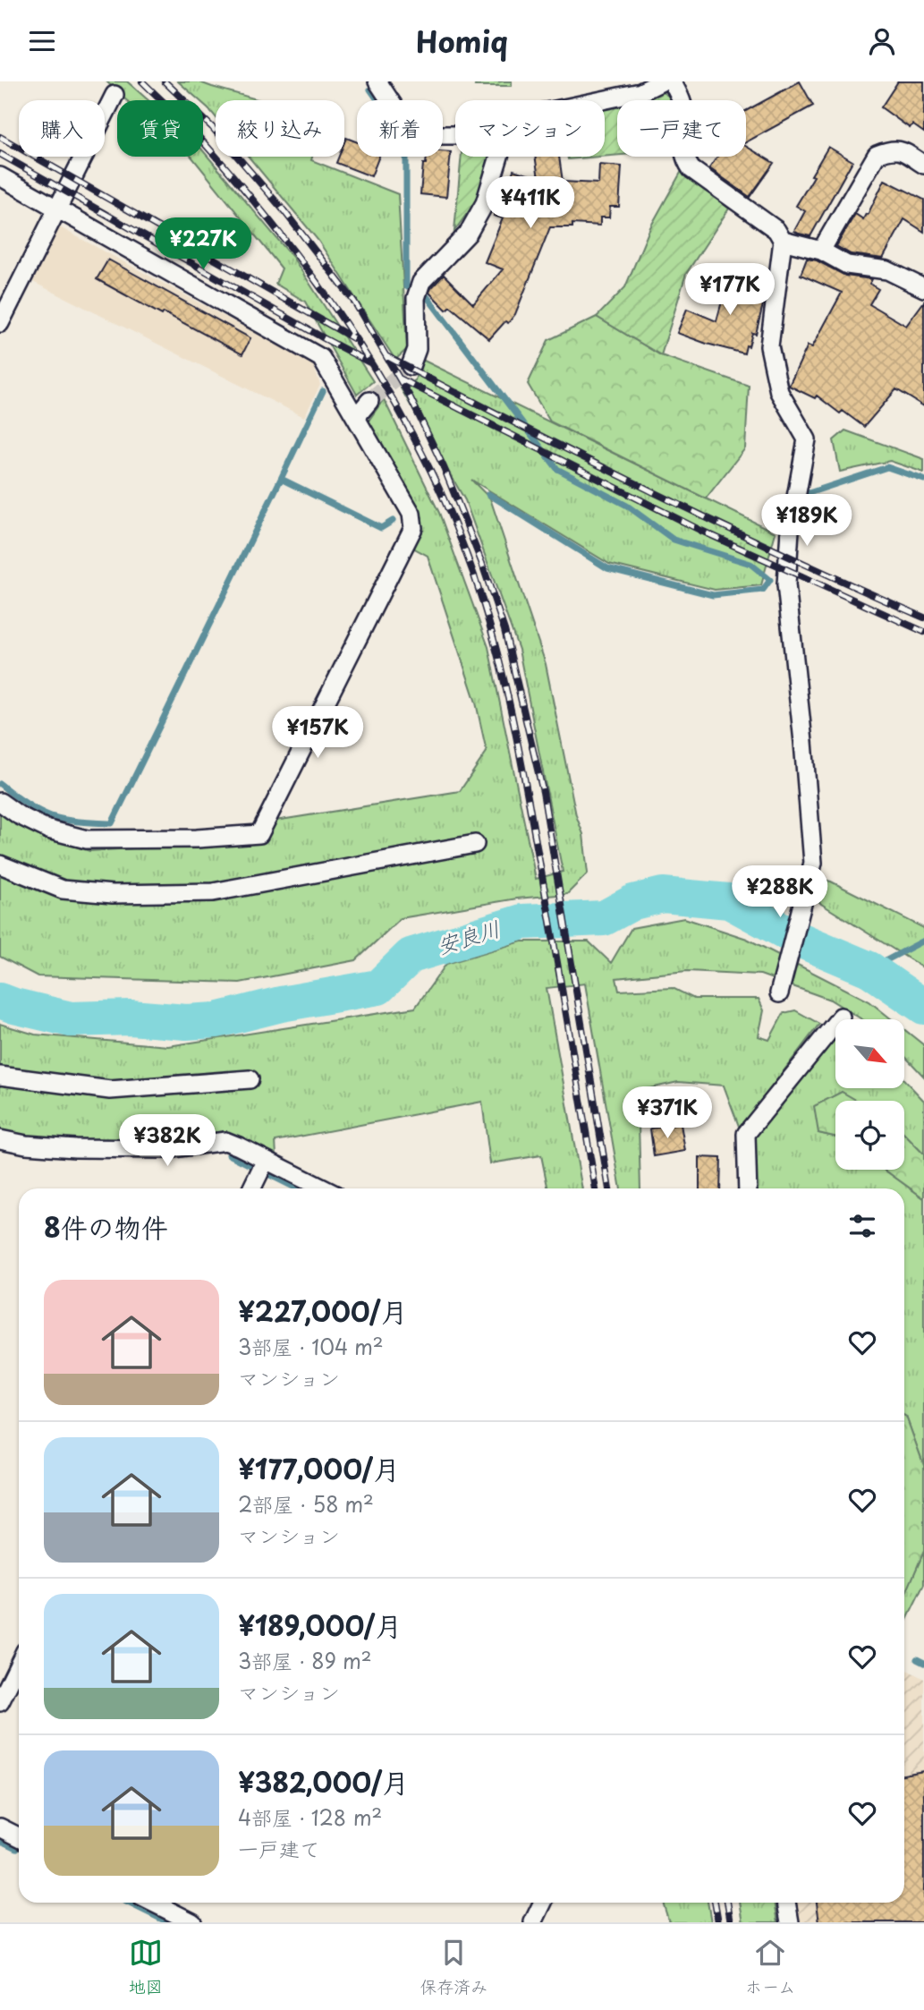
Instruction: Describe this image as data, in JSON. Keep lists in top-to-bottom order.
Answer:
{
  "water": ["安良川"],
  "north": "bottom right",
  "page": {
    "header": "Homiq",
    "chip": [
      "購入",
      "賃貸",
      "絞り込み",
      "新着",
      "マンション",
      "一戸建て"
    ],
    "price": [
      "¥411K",
      "¥227K",
      "¥177K",
      "¥189K",
      "¥157K",
      "¥288K",
      "¥371K",
      "¥382K"
    ],
    "heading": "8件の物件",
    "list": [
      {
        "name": "¥227,000/月",
        "note": "3部屋 · 104 m² · マンション"
      },
      {
        "name": "¥177,000/月",
        "note": "2部屋 · 58 m² · マンション"
      },
      {
        "name": "¥189,000/月",
        "note": "3部屋 · 89 m² · マンション"
      },
      {
        "name": "¥382,000/月",
        "note": "4部屋 · 128 m² · 一戸建て"
      }
    ],
    "tabs": ["地図", "保存済み", "ホーム"]
  }
}
